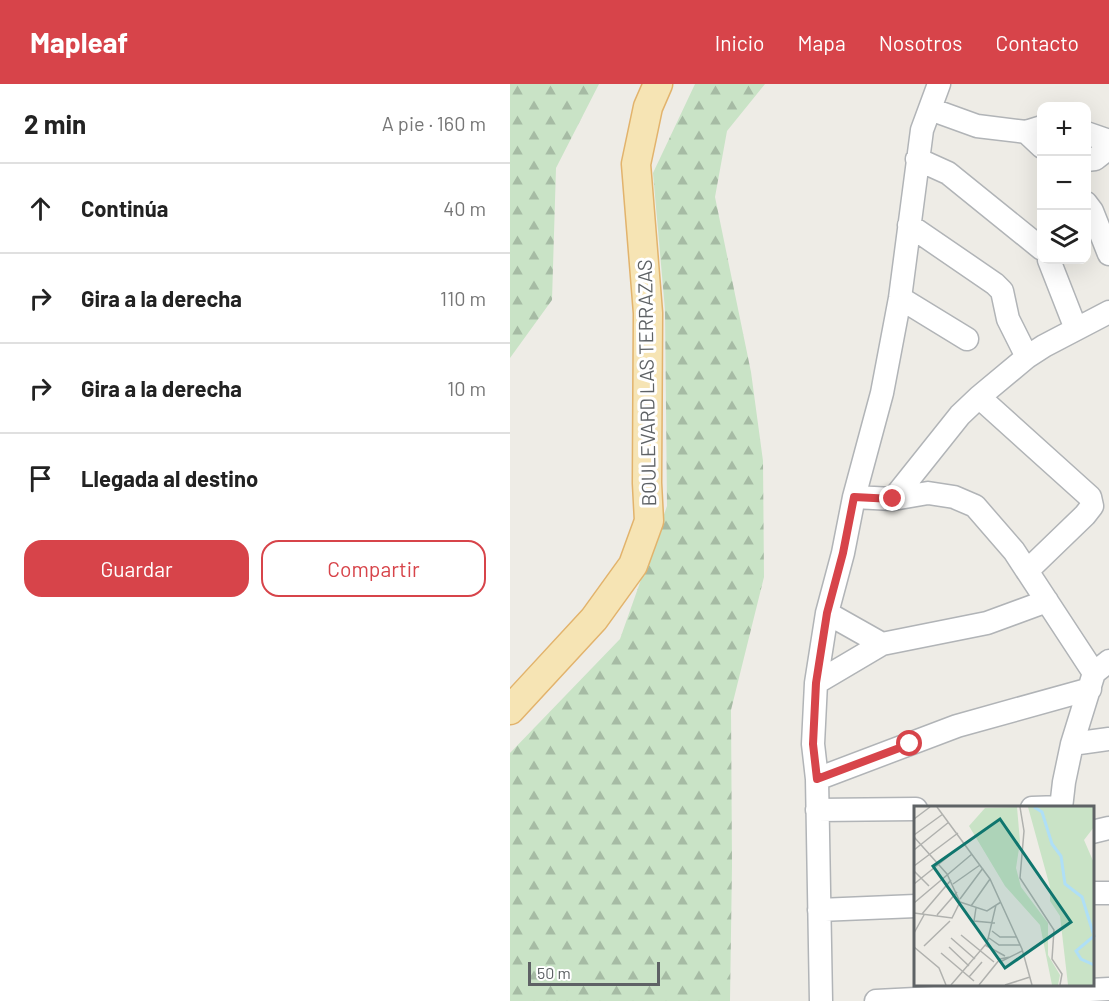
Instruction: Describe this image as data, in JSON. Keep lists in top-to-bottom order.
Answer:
{
  "streets": {
    "main road": ["BOULEVARD LAS TERRAZAS"]
  },
  "scale_bar": "50 m",
  "page": {
    "header": "Mapleaf",
    "nav": [
      "Inicio",
      "Mapa",
      "Nosotros",
      "Contacto"
    ],
    "heading": ["2 min", "A pie · 160 m"],
    "map_buttons": ["+", "−"],
    "list": [
      ["Continúa", "40 m"],
      ["Gira a la derecha", "110 m"],
      ["Gira a la derecha", "10 m"],
      "Llegada al destino"
    ],
    "buttons": ["Guardar", "Compartir"],
    "scale": "50 m"
  }
}
